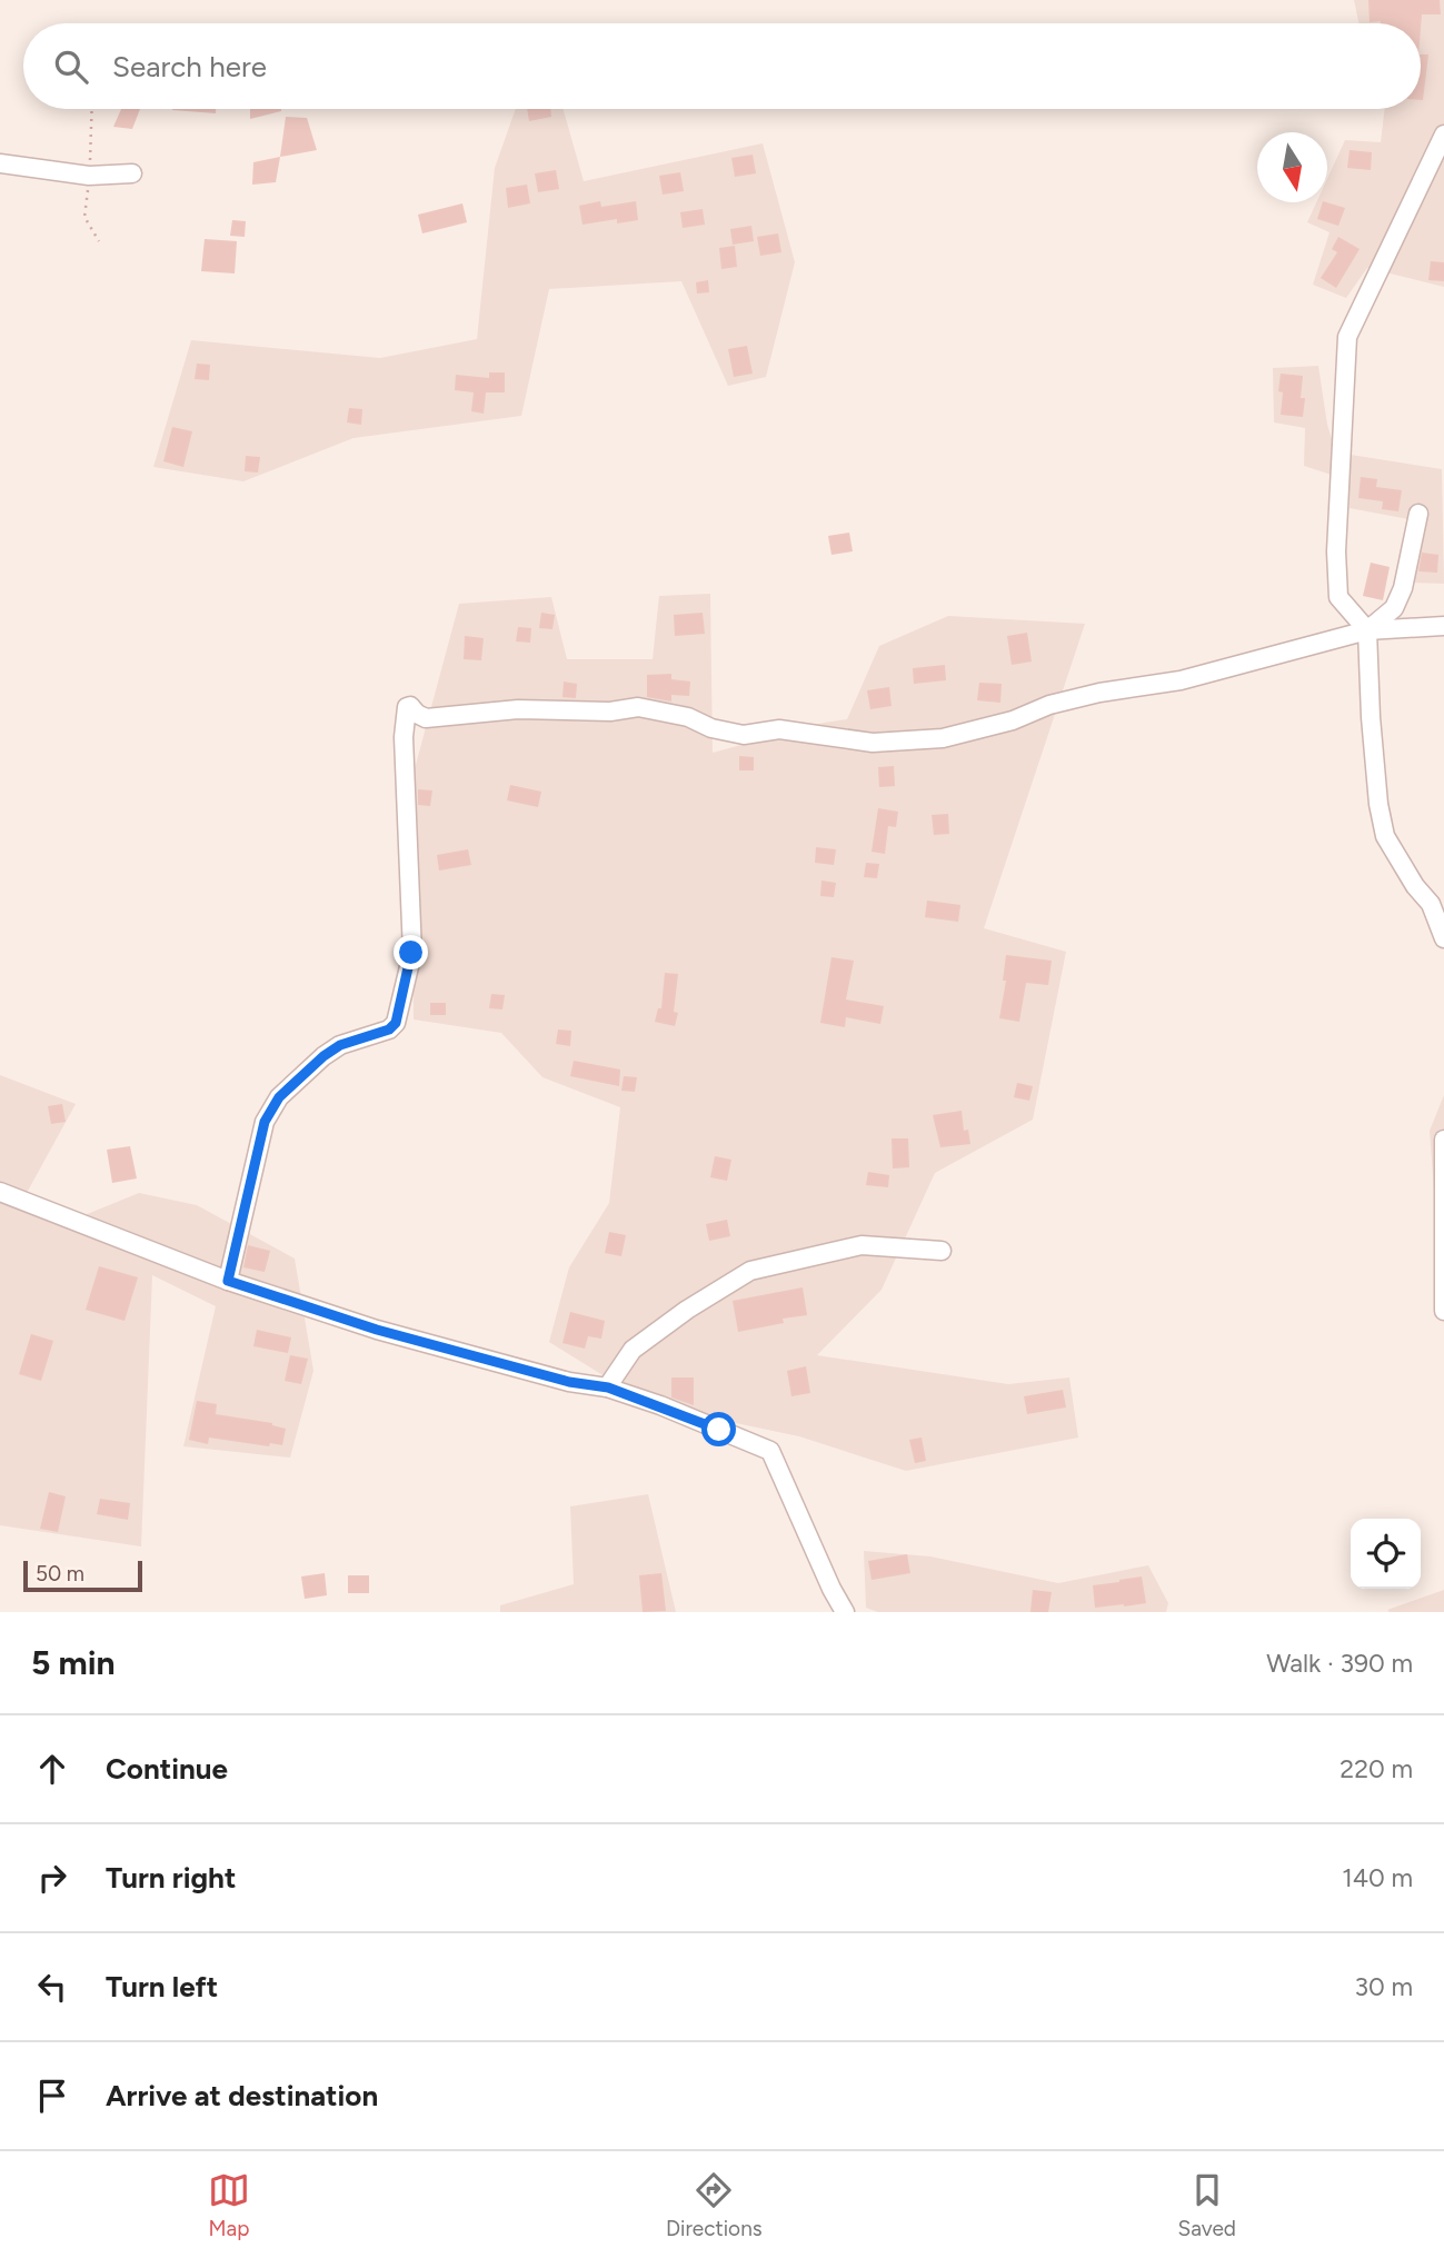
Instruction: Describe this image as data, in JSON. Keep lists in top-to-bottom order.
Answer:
{
  "scale_bar": "50 m",
  "north": "bottom",
  "page": {
    "search": "Search here",
    "scale": "50 m",
    "heading": ["5 min", "Walk · 390 m"],
    "list": [
      ["Continue", "220 m"],
      ["Turn right", "140 m"],
      ["Turn left", "30 m"],
      "Arrive at destination"
    ],
    "nav": ["Map", "Directions", "Saved"]
  }
}
